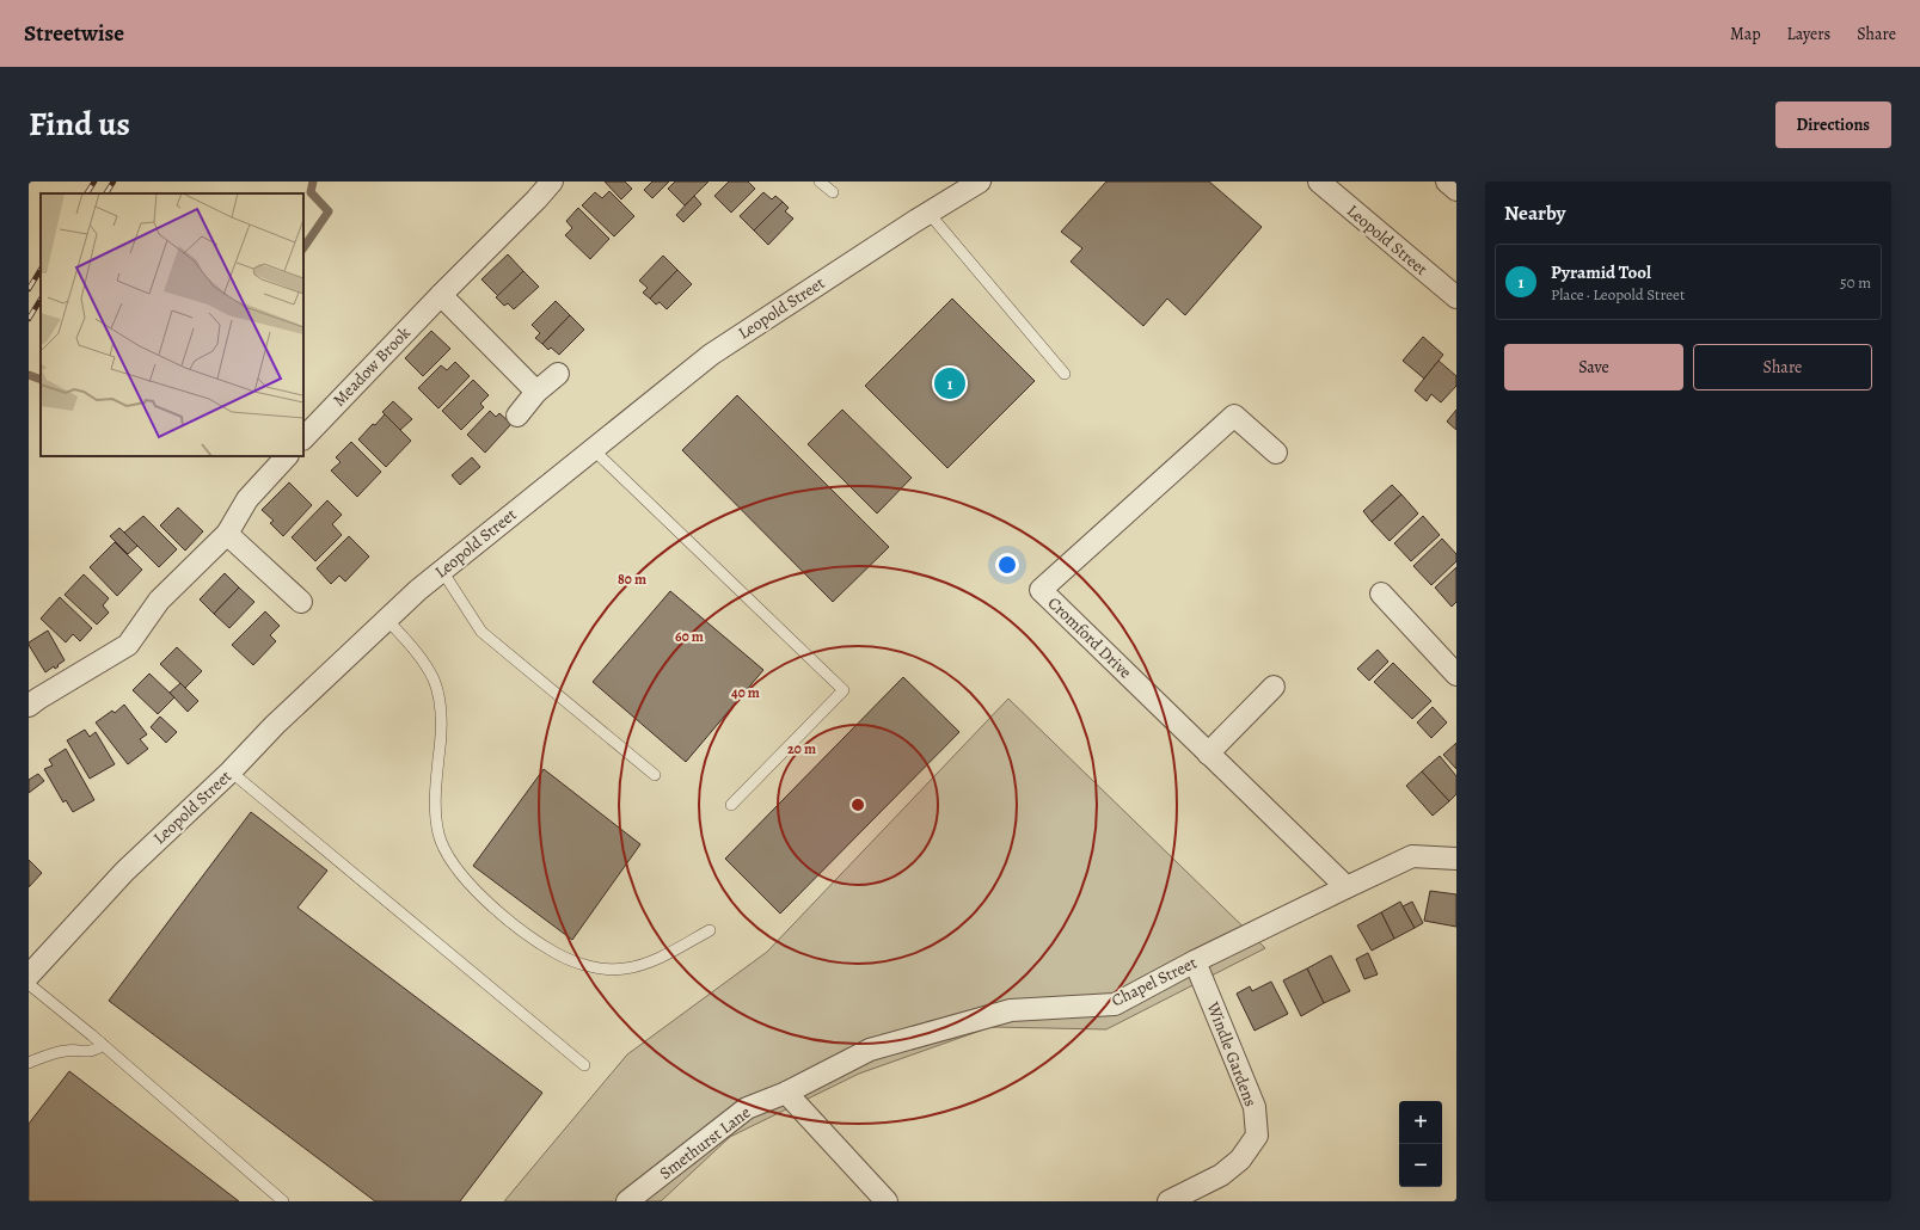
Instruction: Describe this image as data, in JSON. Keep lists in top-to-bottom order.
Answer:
{
  "streets": {
    "street": [
      "Leopold Street",
      "Meadow Brook",
      "Cromford Drive",
      "Chapel Street",
      "Windle Gardens",
      "Smethurst Lane"
    ]
  },
  "crossings": [
    ["Cromford Drive", "Chapel Street"],
    ["Chapel Street", "Windle Gardens"],
    ["Chapel Street", "Smethurst Lane"]
  ],
  "page": {
    "header": "Streetwise",
    "nav": ["Map", "Layers", "Share"],
    "title": "Find us",
    "buttons": [
      "Directions",
      ["Save", "Share"]
    ],
    "heading": "Nearby",
    "list": [
      {
        "mark": "1",
        "name": "Pyramid Tool",
        "note": "Place · Leopold Street",
        "value": "50 m"
      }
    ],
    "pins": "1",
    "map_buttons": ["+", "−"]
  },
  "rings": [
    "80 m",
    "60 m",
    "40 m",
    "20 m"
  ]
}
